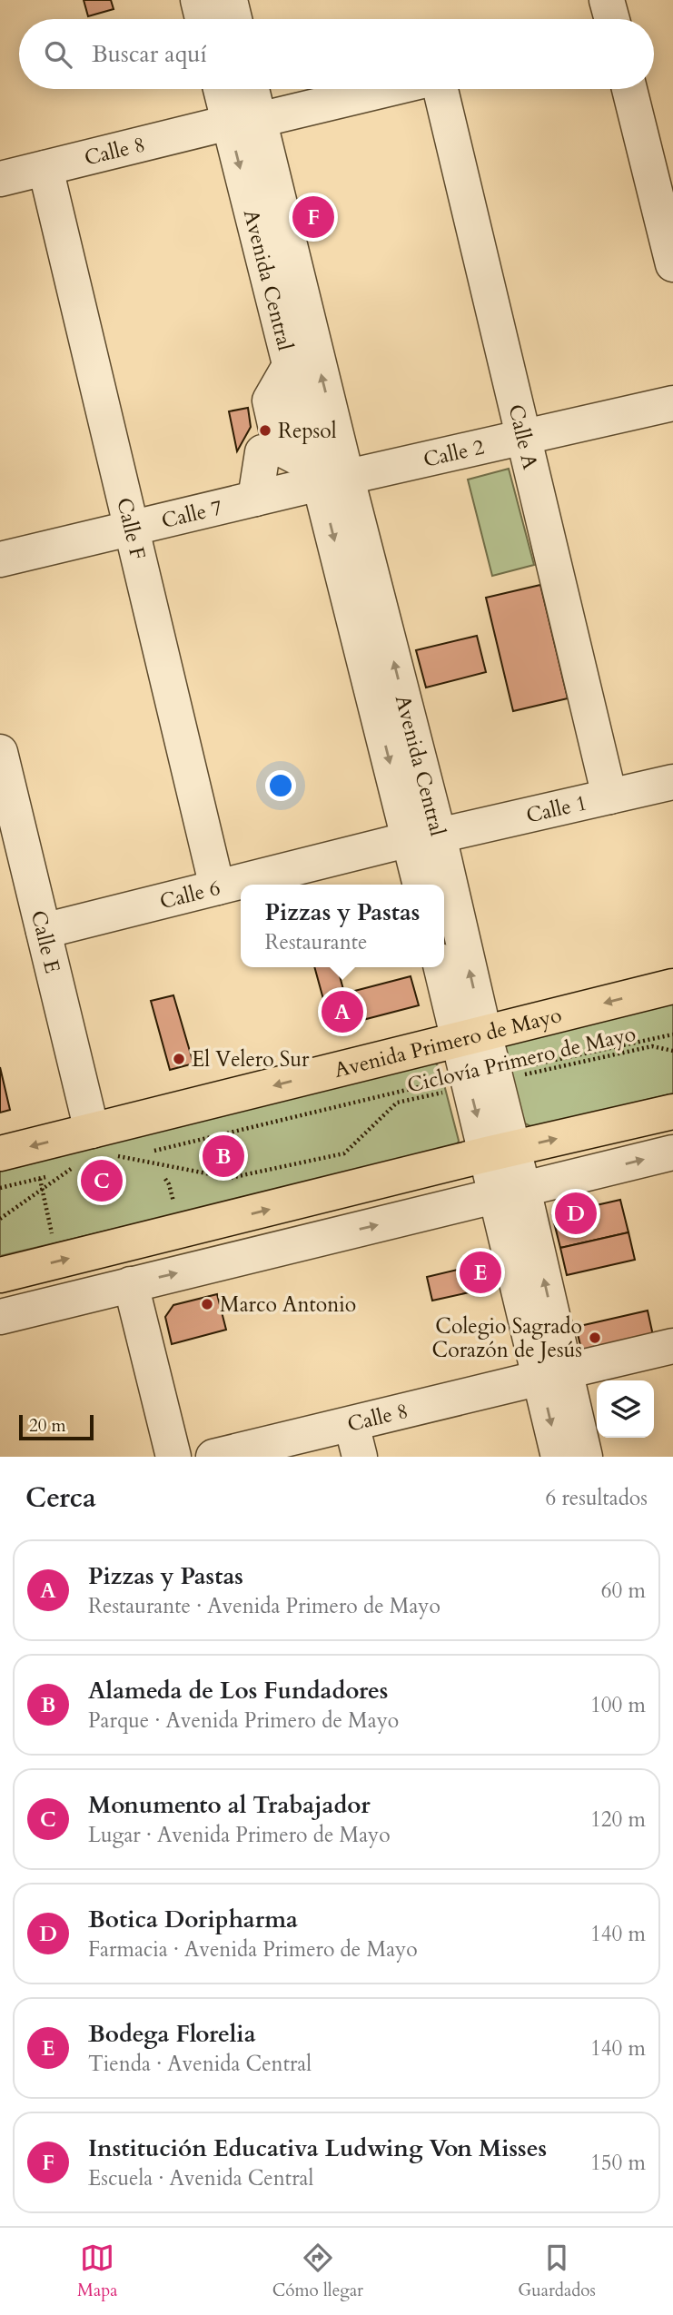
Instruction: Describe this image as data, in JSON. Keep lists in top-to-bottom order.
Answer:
{
  "streets": {
    "main road": ["Avenida Primero de Mayo"],
    "street": [
      "Calle 8",
      "Avenida Central",
      "Calle A",
      "Calle 2",
      "Calle 7",
      "Calle F",
      "Calle 1",
      "Calle 6",
      "Calle E"
    ],
    "path": ["Ciclovía Primero de Mayo"]
  },
  "crossings": [
    ["Calle 8", "Avenida Central"],
    ["Calle 8", "Calle F"],
    ["Avenida Central", "Calle 2"],
    ["Avenida Central", "Calle 7"],
    ["Avenida Central", "Calle 1"],
    ["Avenida Central", "Calle 6"],
    ["Avenida Central", "Avenida Primero de Mayo"],
    ["Avenida Central", "Ciclovía Primero de Mayo"],
    ["Calle A", "Calle 2"],
    ["Calle A", "Calle 1"],
    ["Calle 2", "Calle 7"],
    ["Calle 7", "Calle F"],
    ["Calle F", "Calle 6"],
    ["Calle 1", "Calle 6"],
    ["Calle 6", "Calle E"],
    ["Calle E", "Avenida Primero de Mayo"],
    ["Calle E", "Ciclovía Primero de Mayo"],
    ["Avenida Primero de Mayo", "Ciclovía Primero de Mayo"]
  ],
  "places": [
    "Repsol",
    "El Velero Sur",
    "Marco Antonio",
    "Colegio Sagrado Corazón de Jesús"
  ],
  "scale_bar": "20 m",
  "page": {
    "search": "Buscar aquí",
    "pins": [
      "F",
      "A",
      "B",
      "C",
      "D",
      "E"
    ],
    "popup": ["Pizzas y Pastas", "Restaurante"],
    "scale": "20 m",
    "heading": ["Cerca", "6 resultados"],
    "list": [
      {
        "mark": "A",
        "name": "Pizzas y Pastas",
        "note": "Restaurante · Avenida Primero de Mayo",
        "value": "60 m"
      },
      {
        "mark": "B",
        "name": "Alameda de Los Fundadores",
        "note": "Parque · Avenida Primero de Mayo",
        "value": "100 m"
      },
      {
        "mark": "C",
        "name": "Monumento al Trabajador",
        "note": "Lugar · Avenida Primero de Mayo",
        "value": "120 m"
      },
      {
        "mark": "D",
        "name": "Botica Doripharma",
        "note": "Farmacia · Avenida Primero de Mayo",
        "value": "140 m"
      },
      {
        "mark": "E",
        "name": "Bodega Florelia",
        "note": "Tienda · Avenida Central",
        "value": "140 m"
      },
      {
        "mark": "F",
        "name": "Institución Educativa Ludwing Von Misses",
        "note": "Escuela · Avenida Central",
        "value": "150 m"
      }
    ],
    "nav": ["Mapa", "Cómo llegar", "Guardados"]
  }
}
